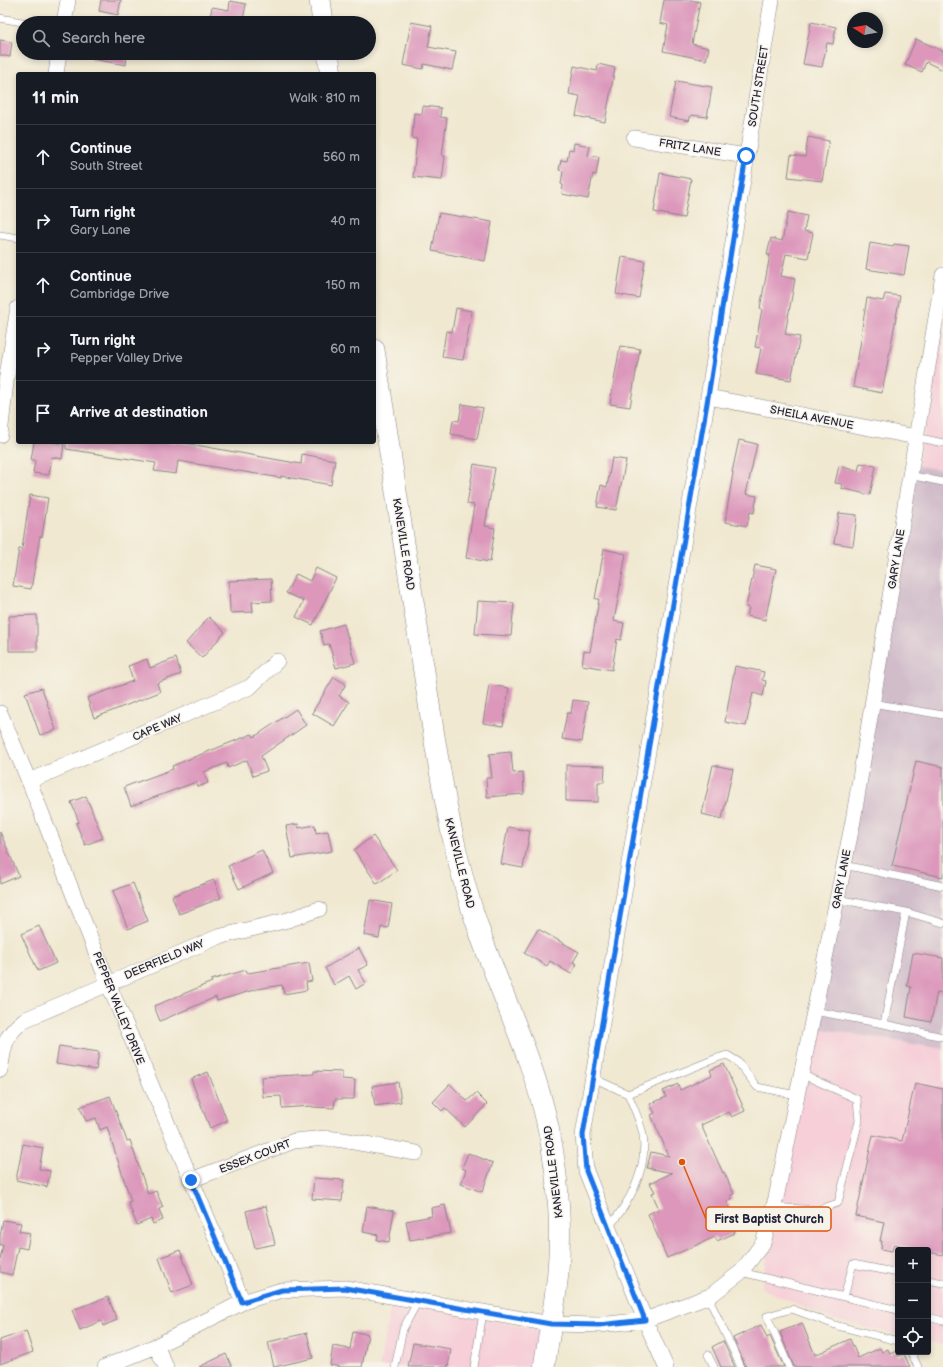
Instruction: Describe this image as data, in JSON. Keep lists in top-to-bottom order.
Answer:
{
  "streets": {
    "main road": ["KANEVILLE ROAD"],
    "street": [
      "SOUTH STREET",
      "FRITZ LANE",
      "SHEILA AVENUE",
      "GARY LANE",
      "CAPE WAY",
      "DEERFIELD WAY",
      "PEPPER VALLEY DRIVE",
      "ESSEX COURT"
    ]
  },
  "crossings": [
    ["SOUTH STREET", "FRITZ LANE"],
    ["SOUTH STREET", "SHEILA AVENUE"],
    ["SOUTH STREET", "GARY LANE"],
    ["SHEILA AVENUE", "GARY LANE"],
    ["KANEVILLE ROAD", "GARY LANE"],
    ["GARY LANE", "PEPPER VALLEY DRIVE"],
    ["CAPE WAY", "PEPPER VALLEY DRIVE"],
    ["DEERFIELD WAY", "PEPPER VALLEY DRIVE"],
    ["PEPPER VALLEY DRIVE", "ESSEX COURT"]
  ],
  "places": ["First Baptist Church"],
  "north": "left",
  "page": {
    "search": "Search here",
    "heading": ["11 min", "Walk · 810 m"],
    "list": [
      ["Continue", "South Street", "560 m"],
      ["Turn right", "Gary Lane", "40 m"],
      ["Continue", "Cambridge Drive", "150 m"],
      ["Turn right", "Pepper Valley Drive", "60 m"],
      "Arrive at destination"
    ],
    "map_buttons": ["+", "−"]
  }
}
